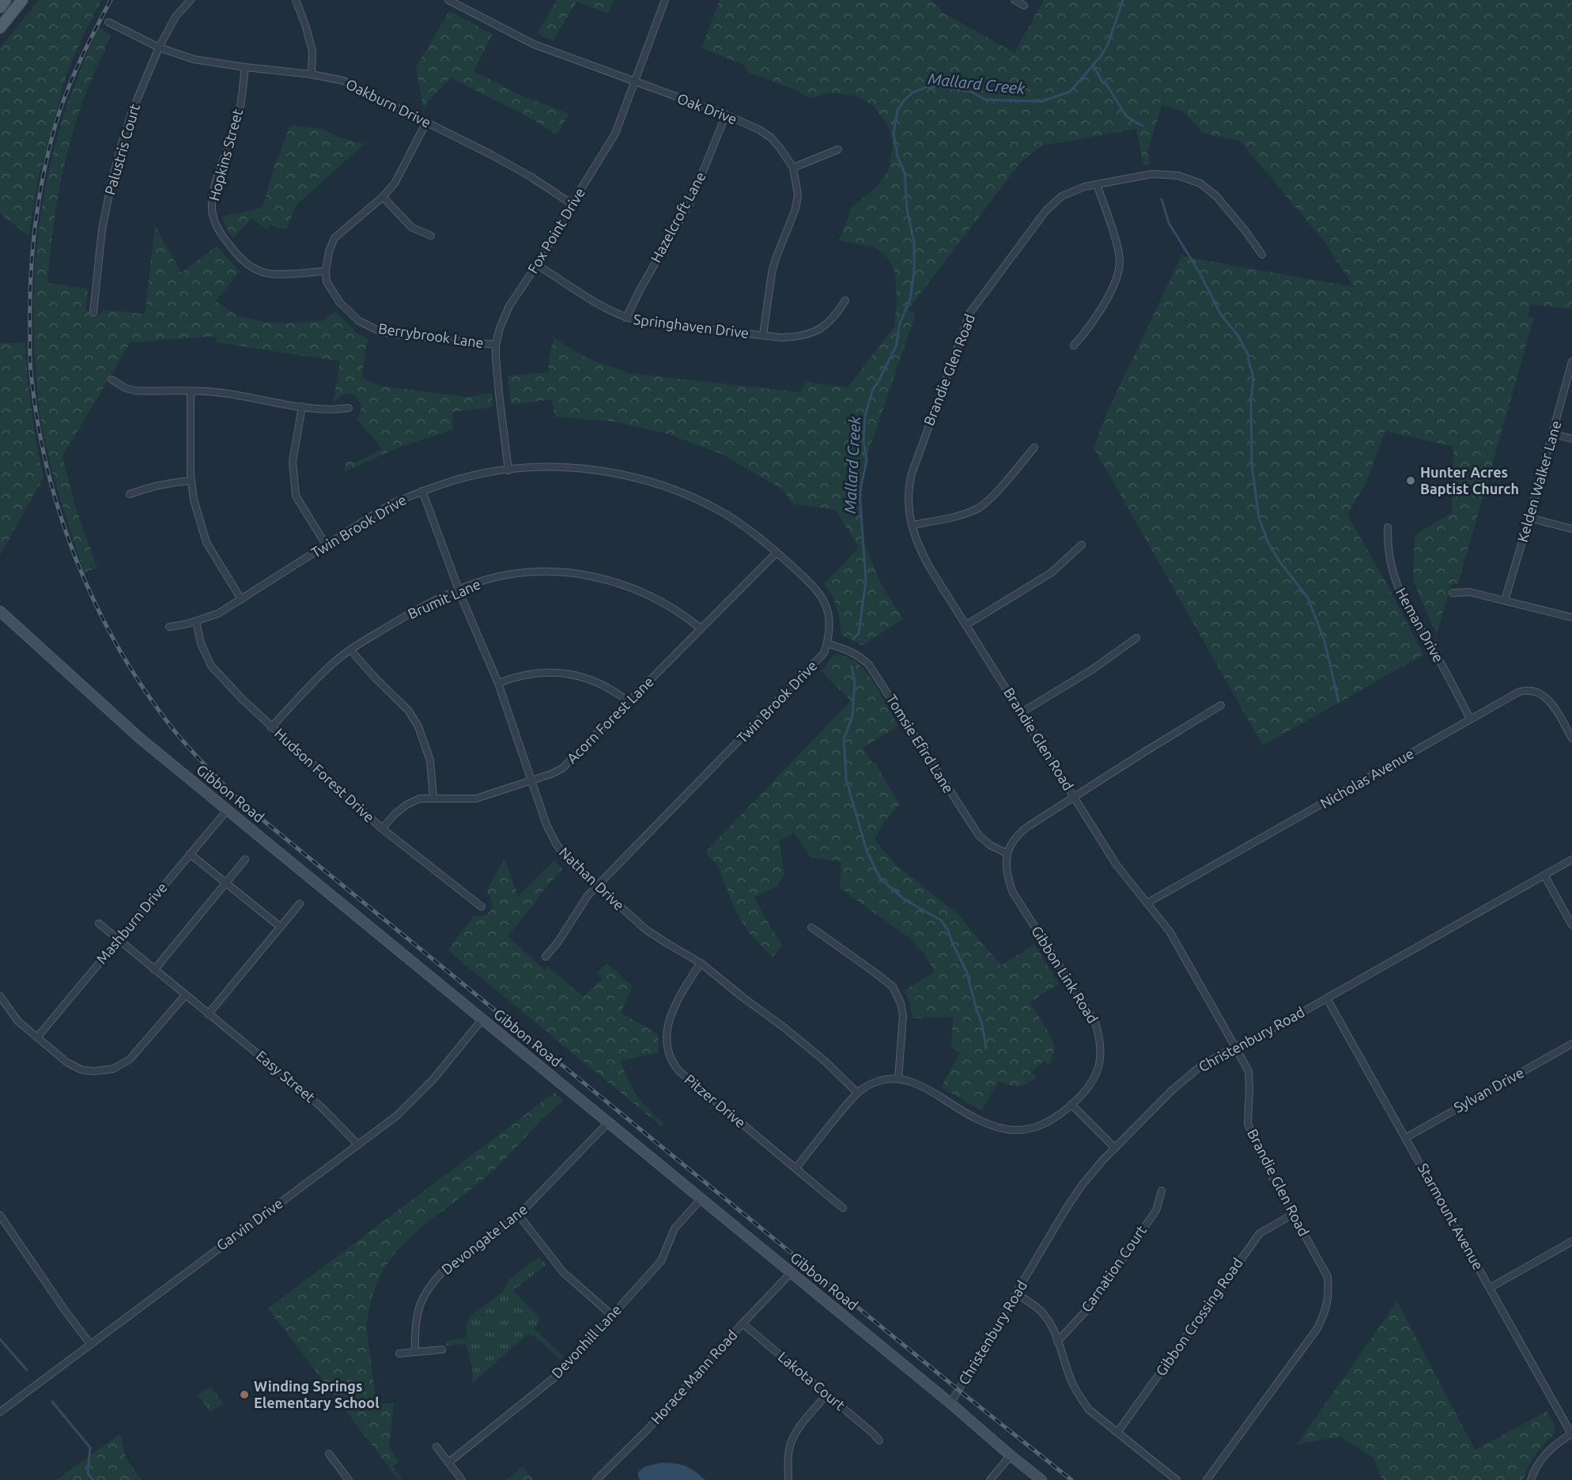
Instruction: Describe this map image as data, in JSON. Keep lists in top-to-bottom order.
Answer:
{
  "streets": {
    "main road": ["Gibbon Road"],
    "street": [
      "Oakburn Drive",
      "Oak Drive",
      "Palustris Court",
      "Hopkins Street",
      "Hazelcroft Lane",
      "Fox Point Drive",
      "Springhaven Drive",
      "Berrybrook Lane",
      "Brandie Glen Road",
      "Kelden Walker Lane",
      "Twin Brook Drive",
      "Brumit Lane",
      "Heman Drive",
      "Acorn Forest Lane",
      "Tomsie Efird Lane",
      "Hudson Forest Drive",
      "Nicholas Avenue",
      "Nathan Drive",
      "Mashburn Drive",
      "Gibbon Link Road",
      "Christenbury Road",
      "Easy Street",
      "Sylvan Drive",
      "Pitzer Drive",
      "Starmount Avenue",
      "Garvin Drive",
      "Devongate Lane",
      "Carnation Court",
      "Gibbon Crossing Road",
      "Devonhill Lane",
      "Horace Mann Road",
      "Lakota Court"
    ]
  },
  "crossings": [
    ["Oakburn Drive", "Palustris Court"],
    ["Oakburn Drive", "Hopkins Street"],
    ["Oakburn Drive", "Fox Point Drive"],
    ["Oak Drive", "Hazelcroft Lane"],
    ["Oak Drive", "Fox Point Drive"],
    ["Oak Drive", "Springhaven Drive"],
    ["Hopkins Street", "Berrybrook Lane"],
    ["Hazelcroft Lane", "Springhaven Drive"],
    ["Fox Point Drive", "Springhaven Drive"],
    ["Fox Point Drive", "Berrybrook Lane"],
    ["Fox Point Drive", "Twin Brook Drive"],
    ["Brandie Glen Road", "Nicholas Avenue"],
    ["Brandie Glen Road", "Christenbury Road"],
    ["Brandie Glen Road", "Gibbon Crossing Road"],
    ["Twin Brook Drive", "Acorn Forest Lane"],
    ["Twin Brook Drive", "Tomsie Efird Lane"],
    ["Twin Brook Drive", "Hudson Forest Drive"],
    ["Twin Brook Drive", "Nathan Drive"],
    ["Brumit Lane", "Acorn Forest Lane"],
    ["Brumit Lane", "Hudson Forest Drive"],
    ["Brumit Lane", "Nathan Drive"],
    ["Heman Drive", "Nicholas Avenue"],
    ["Acorn Forest Lane", "Hudson Forest Drive"],
    ["Acorn Forest Lane", "Nathan Drive"],
    ["Tomsie Efird Lane", "Gibbon Link Road"],
    ["Gibbon Road", "Mashburn Drive"],
    ["Gibbon Road", "Christenbury Road"],
    ["Gibbon Road", "Garvin Drive"],
    ["Gibbon Road", "Devongate Lane"],
    ["Gibbon Road", "Devonhill Lane"],
    ["Gibbon Road", "Horace Mann Road"],
    ["Nathan Drive", "Gibbon Link Road"],
    ["Nathan Drive", "Pitzer Drive"],
    ["Mashburn Drive", "Easy Street"],
    ["Gibbon Link Road", "Pitzer Drive"],
    ["Christenbury Road", "Starmount Avenue"],
    ["Easy Street", "Garvin Drive"],
    ["Sylvan Drive", "Starmount Avenue"],
    ["Horace Mann Road", "Lakota Court"]
  ],
  "water": ["Mallard Creek"],
  "places": ["Hunter Acres Baptist Church", "Winding Springs Elementary School"]
}
